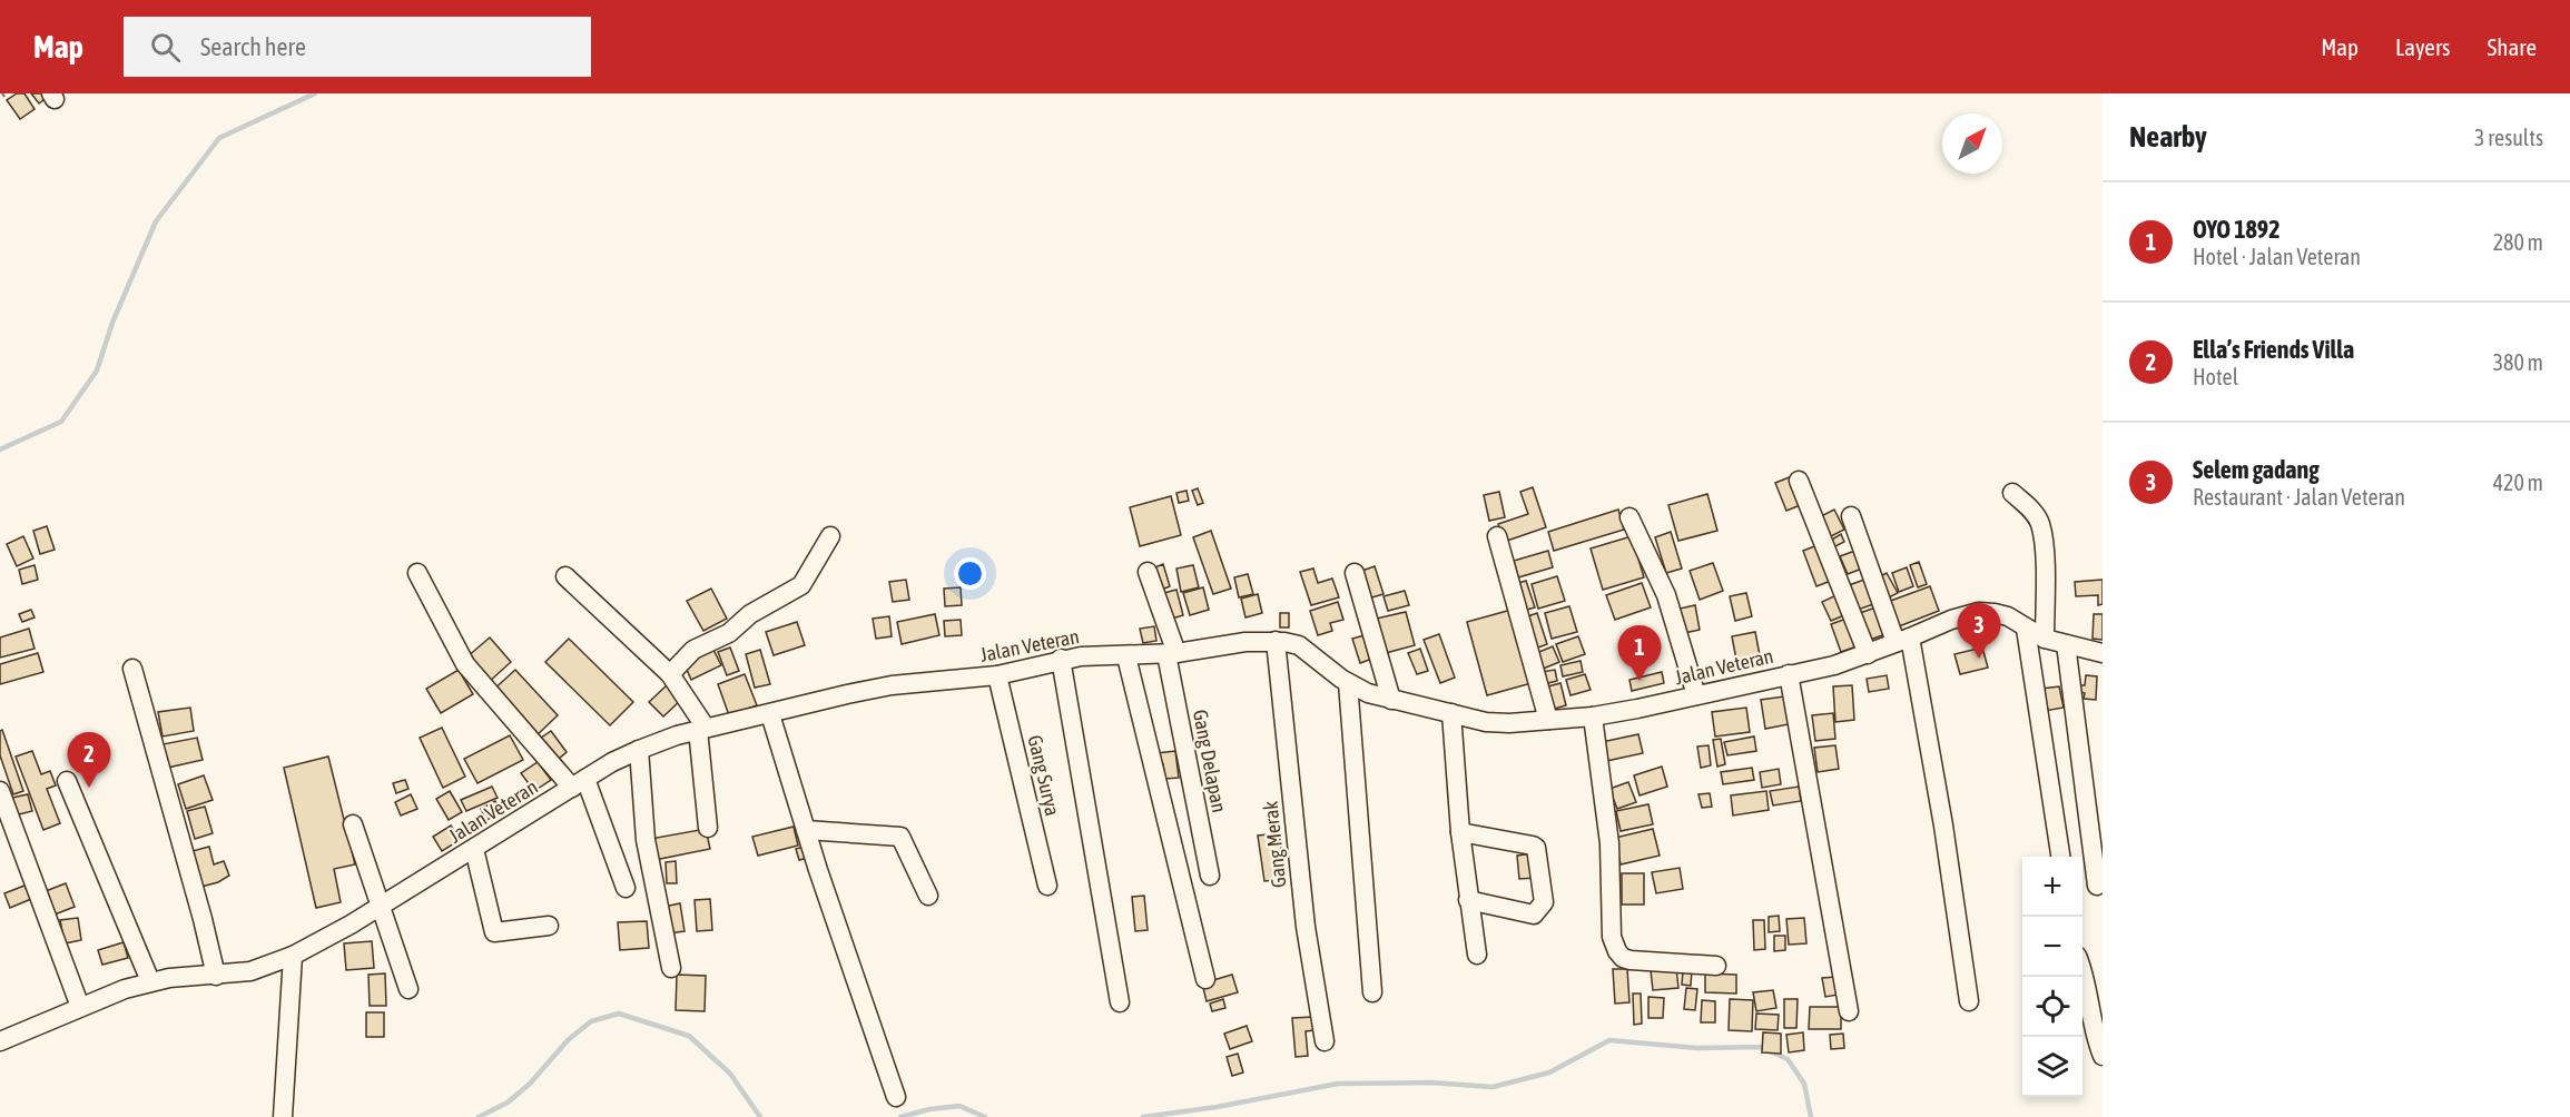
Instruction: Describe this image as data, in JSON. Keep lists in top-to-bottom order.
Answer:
{
  "streets": {
    "street": [
      "Jalan Veteran",
      "Gang Delapan",
      "Gang Surya",
      "Gang Merak"
    ]
  },
  "crossings": [
    ["Jalan Veteran", "Gang Delapan"],
    ["Jalan Veteran", "Gang Surya"],
    ["Jalan Veteran", "Gang Merak"]
  ],
  "north": "top right",
  "page": {
    "header": "Map",
    "search": "Search here",
    "nav": ["Map", "Layers", "Share"],
    "heading": ["Nearby", "3 results"],
    "list": [
      {
        "mark": "1",
        "name": "OYO 1892",
        "note": "Hotel · Jalan Veteran",
        "value": "280 m"
      },
      {
        "mark": "2",
        "name": "Ella’s Friends Villa",
        "note": "Hotel",
        "value": "380 m"
      },
      {
        "mark": "3",
        "name": "Selem gadang",
        "note": "Restaurant · Jalan Veteran",
        "value": "420 m"
      }
    ],
    "pins": ["3", "1", "2"],
    "map_buttons": ["+", "−"]
  }
}
